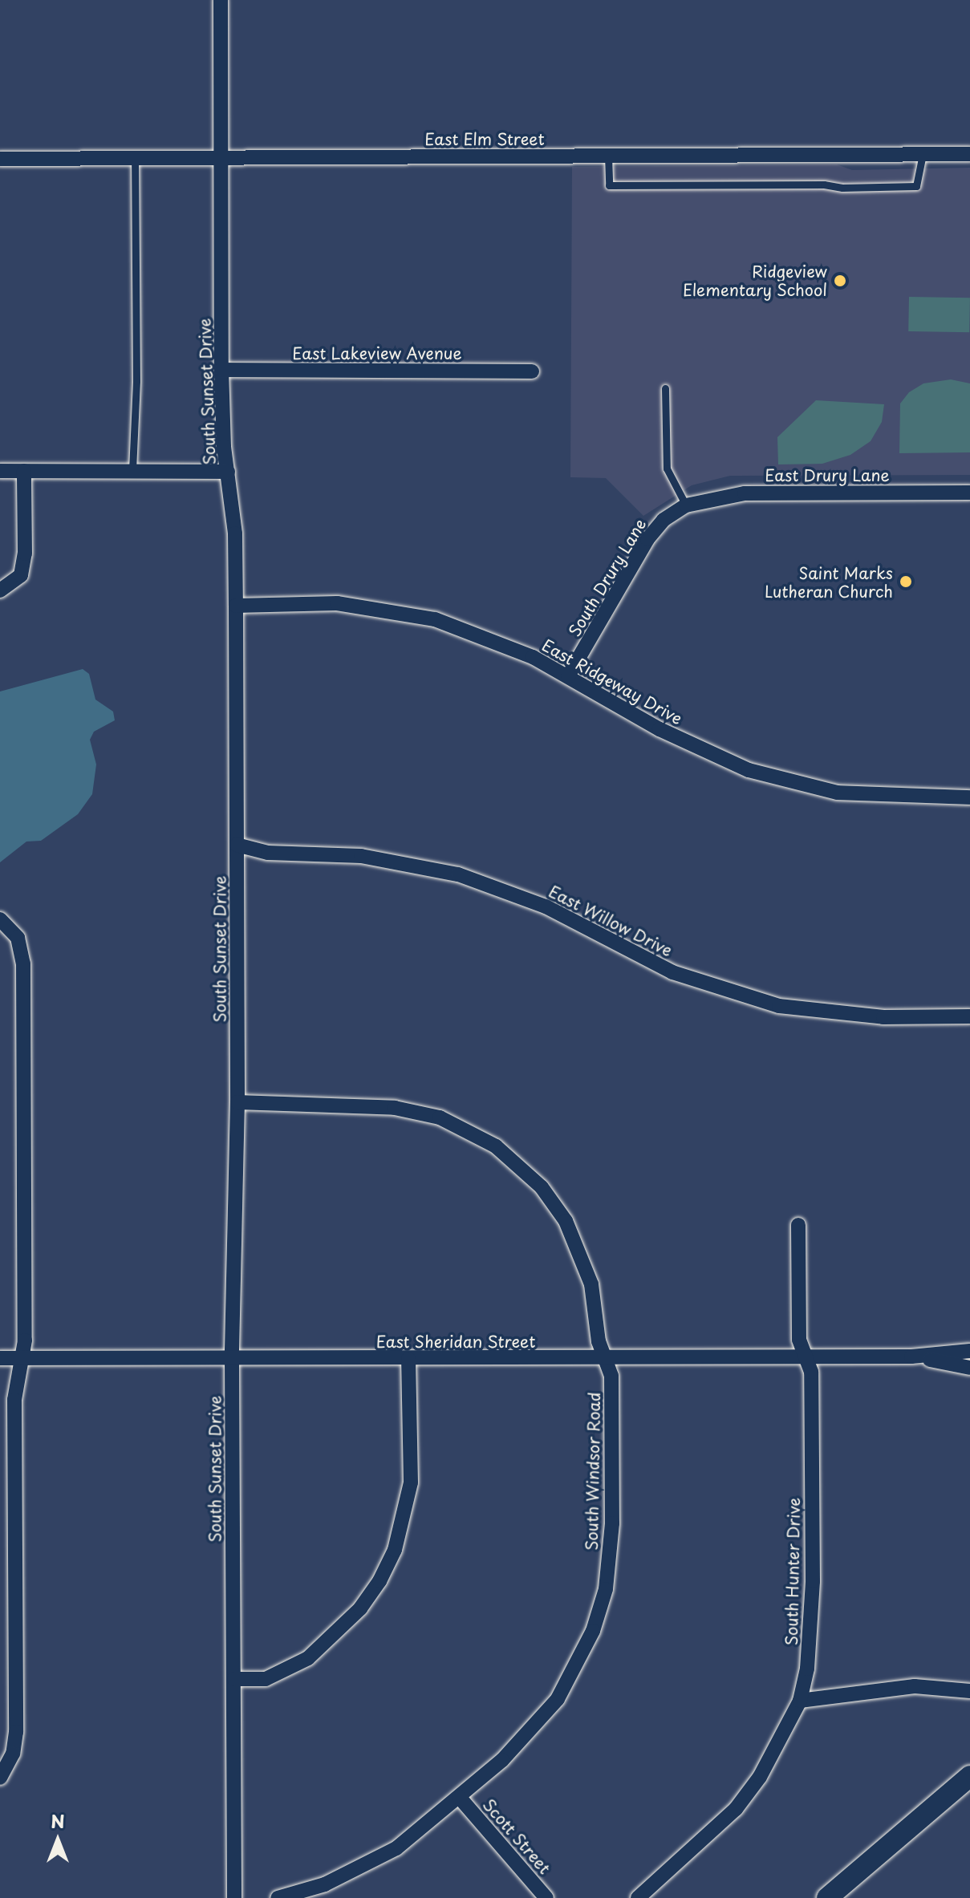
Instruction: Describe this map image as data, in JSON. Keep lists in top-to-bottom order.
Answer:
{
  "streets": {
    "street": [
      "East Elm Street",
      "East Lakeview Avenue",
      "South Sunset Drive",
      "East Drury Lane",
      "South Drury Lane",
      "East Ridgeway Drive",
      "East Willow Drive",
      "East Sheridan Street",
      "South Windsor Road",
      "South Hunter Drive",
      "Scott Street"
    ]
  },
  "crossings": [
    ["East Elm Street", "South Sunset Drive"],
    ["East Lakeview Avenue", "South Sunset Drive"],
    ["South Sunset Drive", "East Ridgeway Drive"],
    ["South Sunset Drive", "East Willow Drive"],
    ["South Sunset Drive", "East Sheridan Street"],
    ["South Sunset Drive", "South Windsor Road"],
    ["East Drury Lane", "South Drury Lane"],
    ["South Drury Lane", "East Ridgeway Drive"],
    ["East Sheridan Street", "South Windsor Road"],
    ["East Sheridan Street", "South Hunter Drive"],
    ["South Windsor Road", "Scott Street"]
  ],
  "places": ["Ridgeview Elementary School", "Saint Marks Lutheran Church"],
  "north": "top"
}
